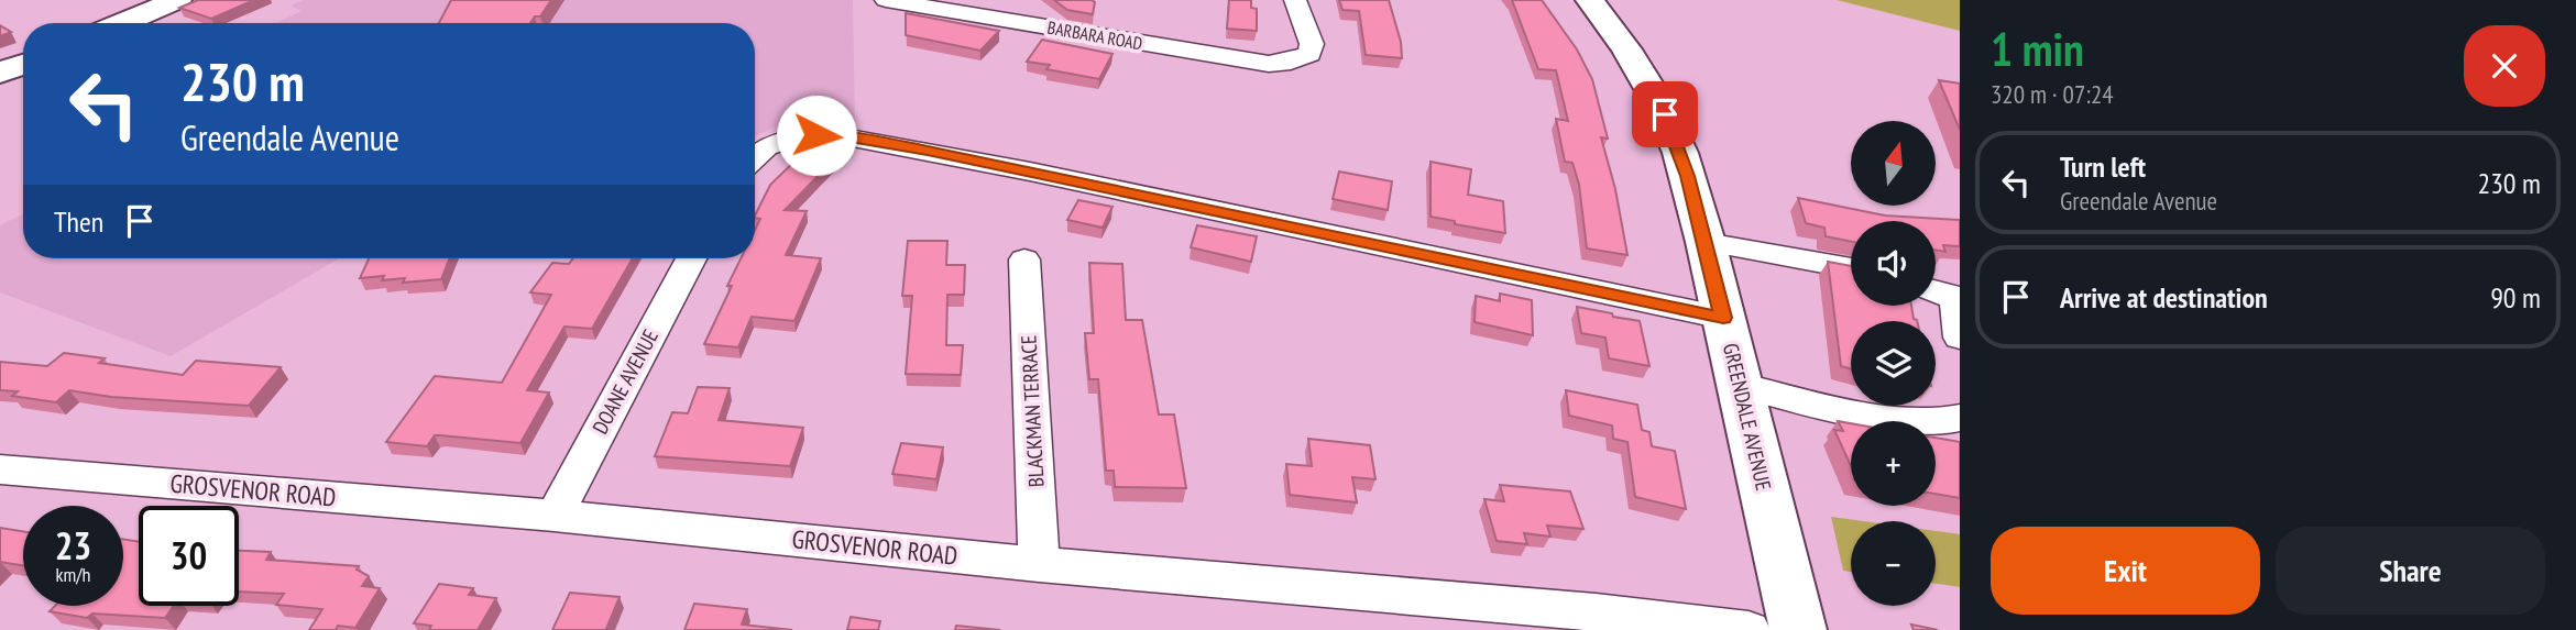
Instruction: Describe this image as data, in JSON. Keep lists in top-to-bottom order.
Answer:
{
  "streets": {
    "main road": ["GREENDALE AVENUE"],
    "street": [
      "BARBARA ROAD",
      "DOANE AVENUE",
      "BLACKMAN TERRACE",
      "GROSVENOR ROAD"
    ]
  },
  "crossings": [
    ["DOANE AVENUE", "GROSVENOR ROAD"],
    ["BLACKMAN TERRACE", "GROSVENOR ROAD"]
  ],
  "north": "top",
  "page": {
    "heading": ["1 min", "320 m · 07:24"],
    "turn": ["230 m", "Greendale Avenue"],
    "map_buttons": ["+", "−"],
    "list": [
      {
        "name": "Turn left",
        "note": "Greendale Avenue",
        "value": "230 m"
      },
      {
        "name": "Arrive at destination",
        "value": "90 m"
      }
    ],
    "then": "Then",
    "speed": "23 km/h",
    "limit": "30",
    "buttons": ["Exit", "Share"]
  }
}
